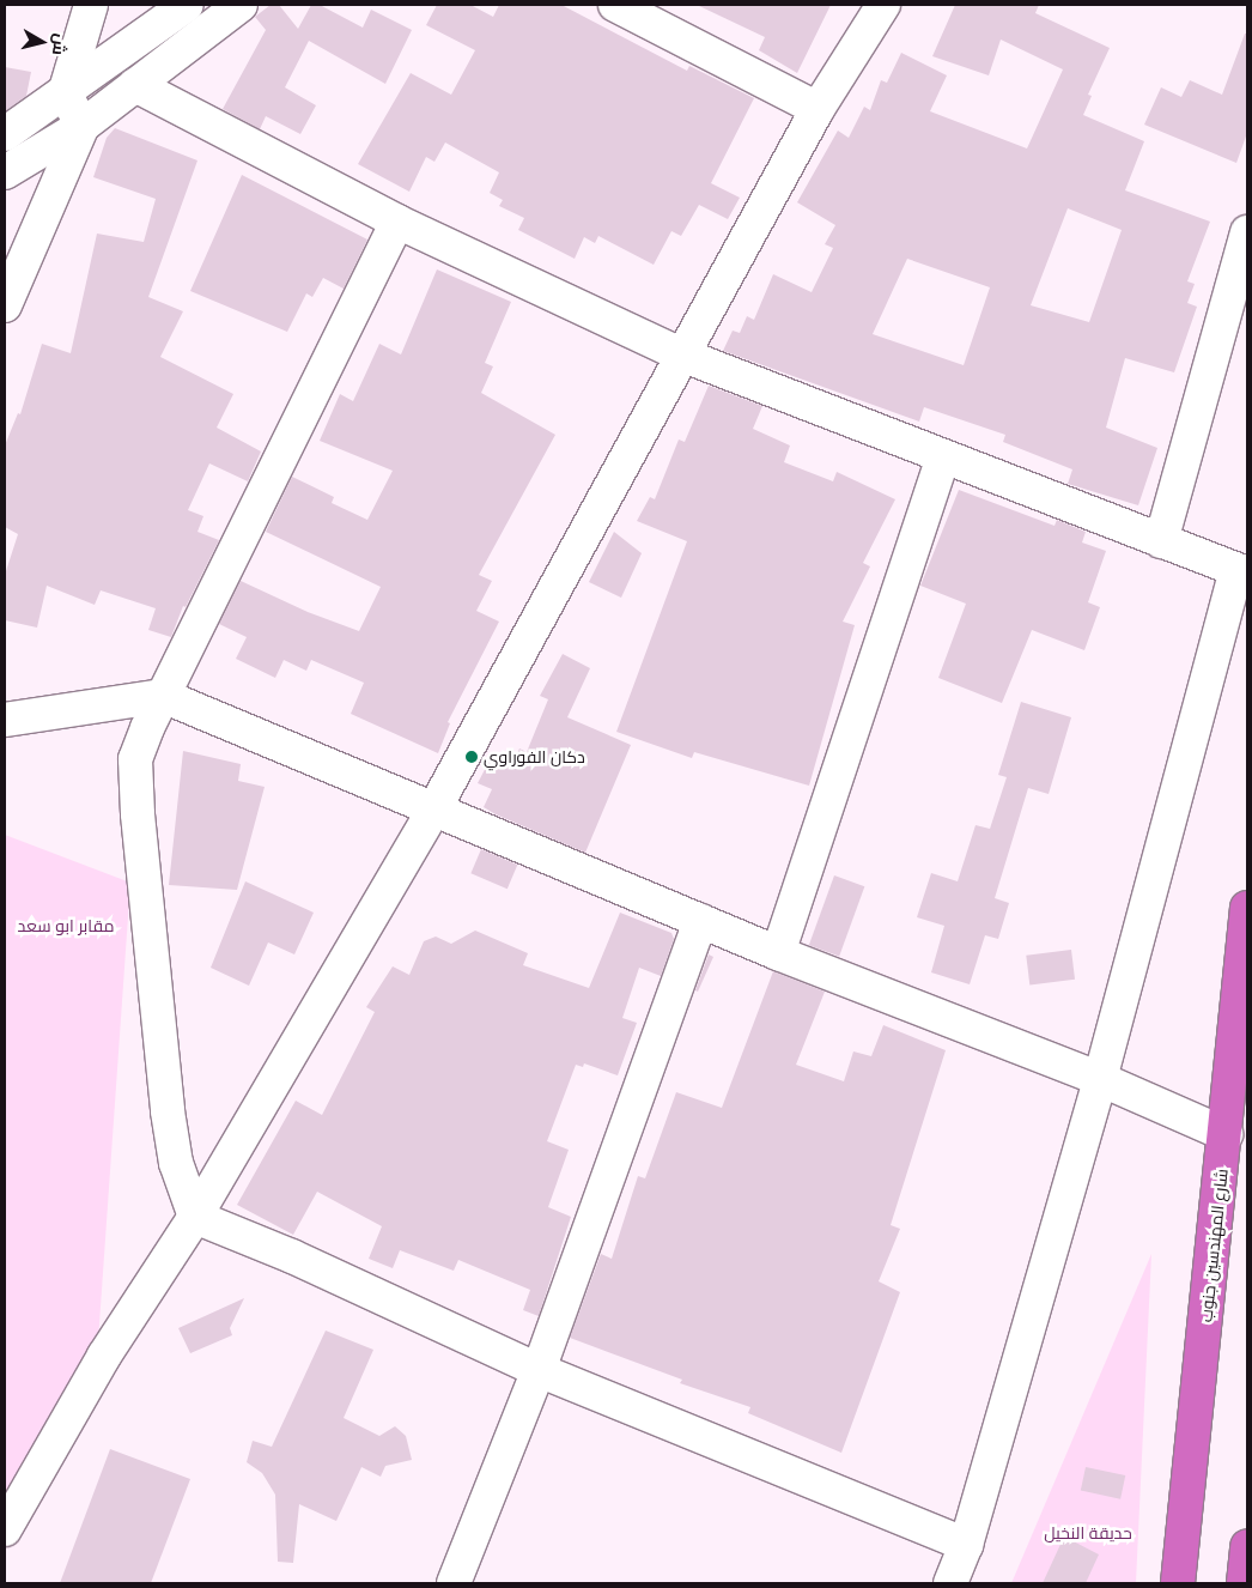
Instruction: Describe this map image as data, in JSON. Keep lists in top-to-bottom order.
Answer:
{
  "streets": {
    "highway": ["شارع المهندسين جنوب"]
  },
  "parks": ["مقابر ابو سعد", "حديقة النخيل"],
  "places": ["دكان الفوراوي"],
  "north": "right"
}
